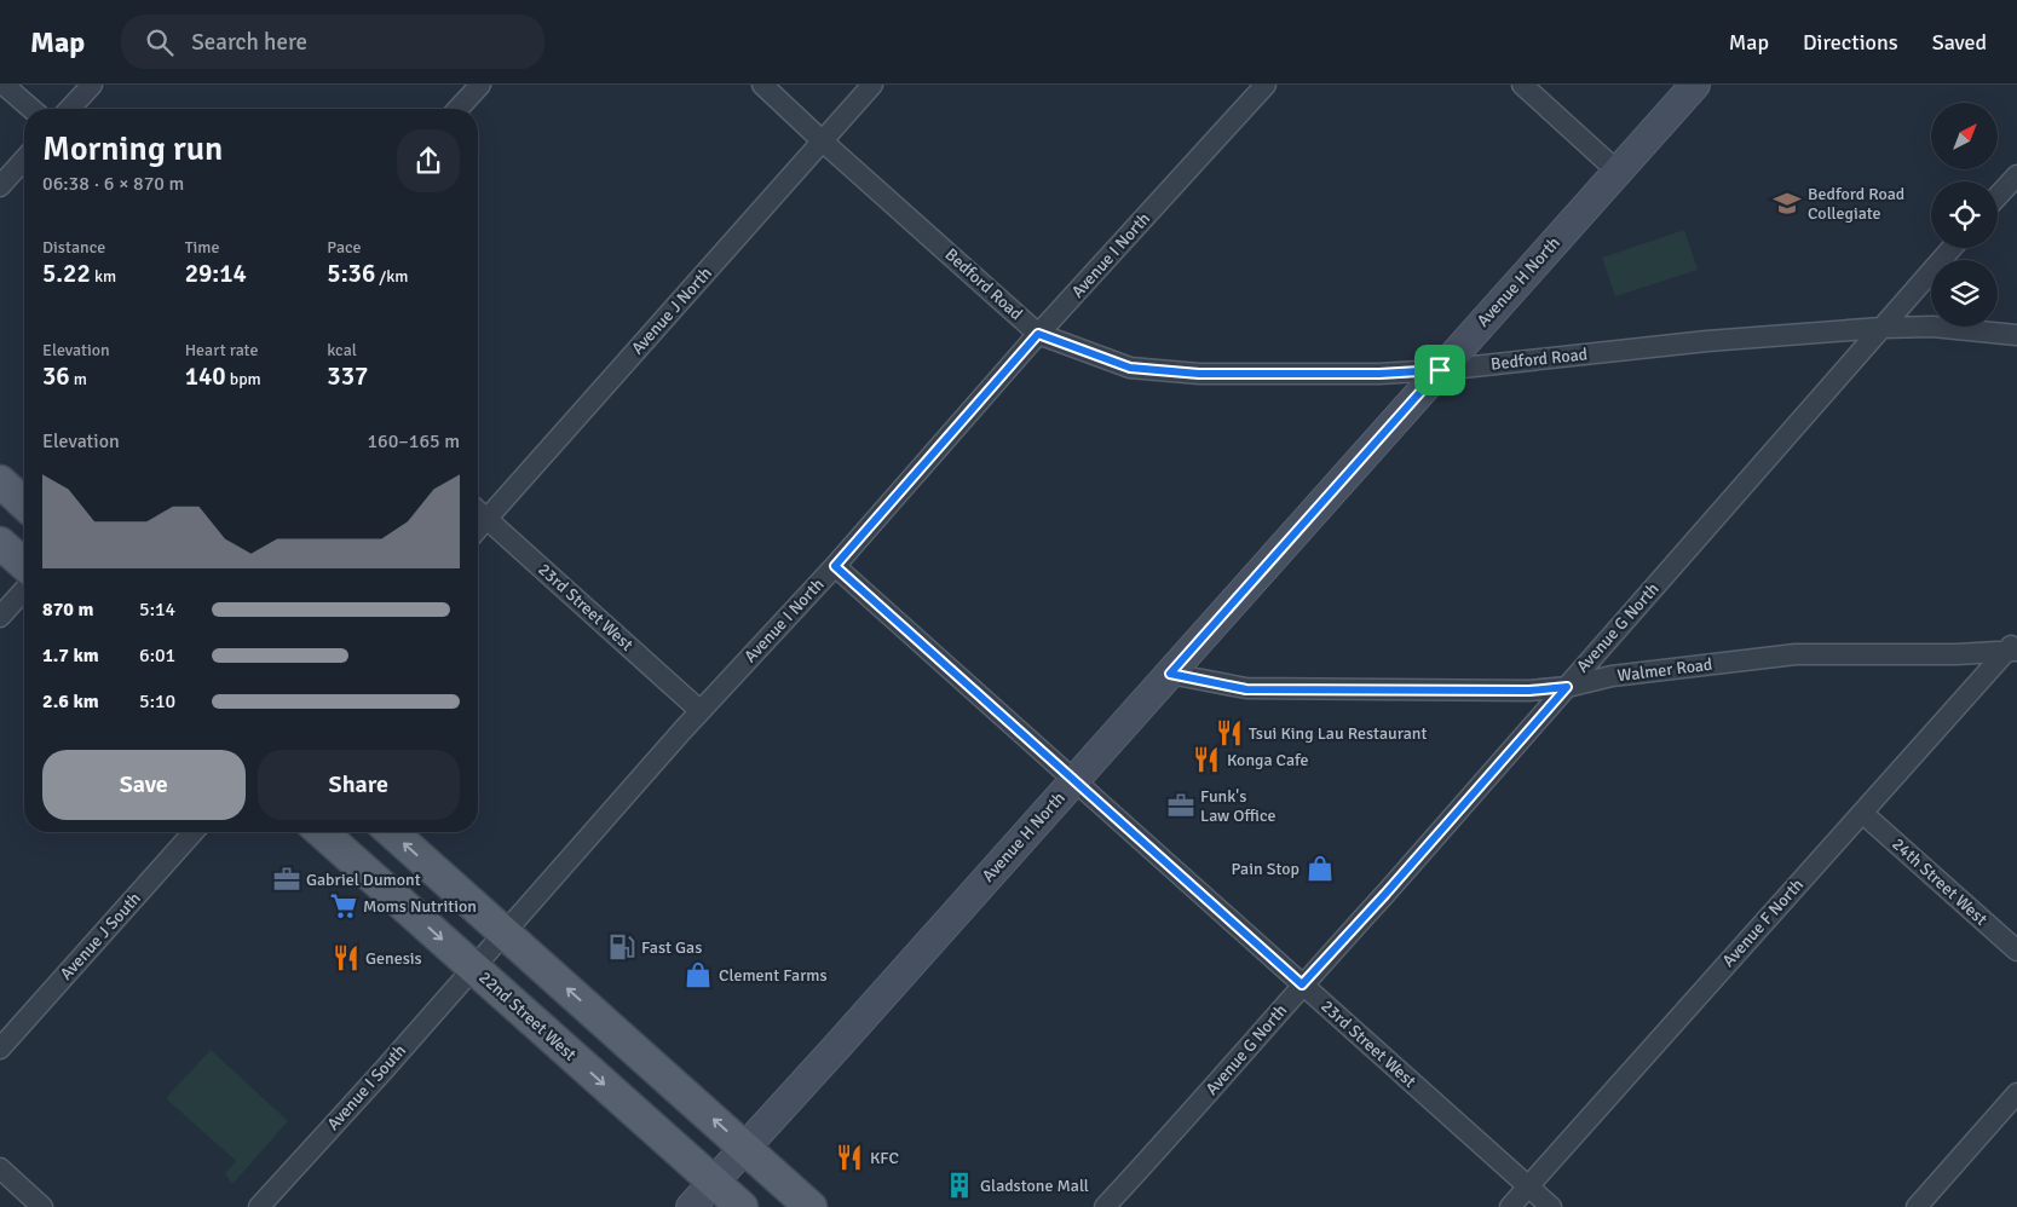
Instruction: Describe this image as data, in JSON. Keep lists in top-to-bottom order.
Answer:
{
  "streets": {
    "main road": ["22nd Street West"],
    "street": [
      "Avenue I North",
      "Avenue H North",
      "Bedford Road",
      "Avenue J North",
      "23rd Street West",
      "Avenue G North",
      "Walmer Road",
      "24th Street West",
      "Avenue F North",
      "Avenue J South",
      "Avenue I South"
    ]
  },
  "crossings": [
    ["Avenue I North", "Bedford Road"],
    ["Avenue I North", "23rd Street West"],
    ["Avenue I North", "22nd Street West"],
    ["Avenue I North", "Avenue I South"],
    ["Avenue H North", "Bedford Road"],
    ["Avenue H North", "23rd Street West"],
    ["Avenue H North", "Walmer Road"],
    ["Avenue H North", "22nd Street West"],
    ["Bedford Road", "Avenue J North"],
    ["Bedford Road", "Avenue G North"],
    ["Avenue J North", "23rd Street West"],
    ["23rd Street West", "Avenue G North"],
    ["23rd Street West", "Avenue F North"],
    ["Avenue G North", "Walmer Road"],
    ["Walmer Road", "Avenue F North"],
    ["24th Street West", "Avenue F North"],
    ["22nd Street West", "Avenue I South"]
  ],
  "places": {
    "school or university": ["Bedford Road Collegiate"],
    "restaurant": [
      "Tsui King Lau Restaurant",
      "Konga Cafe",
      "Genesis",
      "KFC"
    ],
    "office": ["Funk's Law Office", "Gabriel Dumont"],
    "shop": ["Pain Stop", "Clement Farms"],
    "supermarket": ["Moms Nutrition"],
    "fuel station": ["Fast Gas"],
    "building": ["Gladstone Mall"]
  },
  "north": "top right",
  "page": {
    "header": "Map",
    "search": "Search here",
    "nav": ["Map", "Directions", "Saved"],
    "heading": ["Morning run", "06:38 · 6 × 870 m"],
    "stats": [
      ["Distance", "5.22 km"],
      ["Time", "29:14"],
      ["Pace", "5:36 /km"],
      ["Elevation", "36 m"],
      ["Heart rate", "140 bpm"],
      ["kcal", "337"]
    ],
    "chart": ["Elevation", "160–165 m"],
    "list": [
      {
        "name": "870 m",
        "note": "5:14"
      },
      {
        "name": "1.7 km",
        "note": "6:01"
      },
      {
        "name": "2.6 km",
        "note": "5:10"
      }
    ],
    "buttons": ["Save", "Share"]
  }
}
